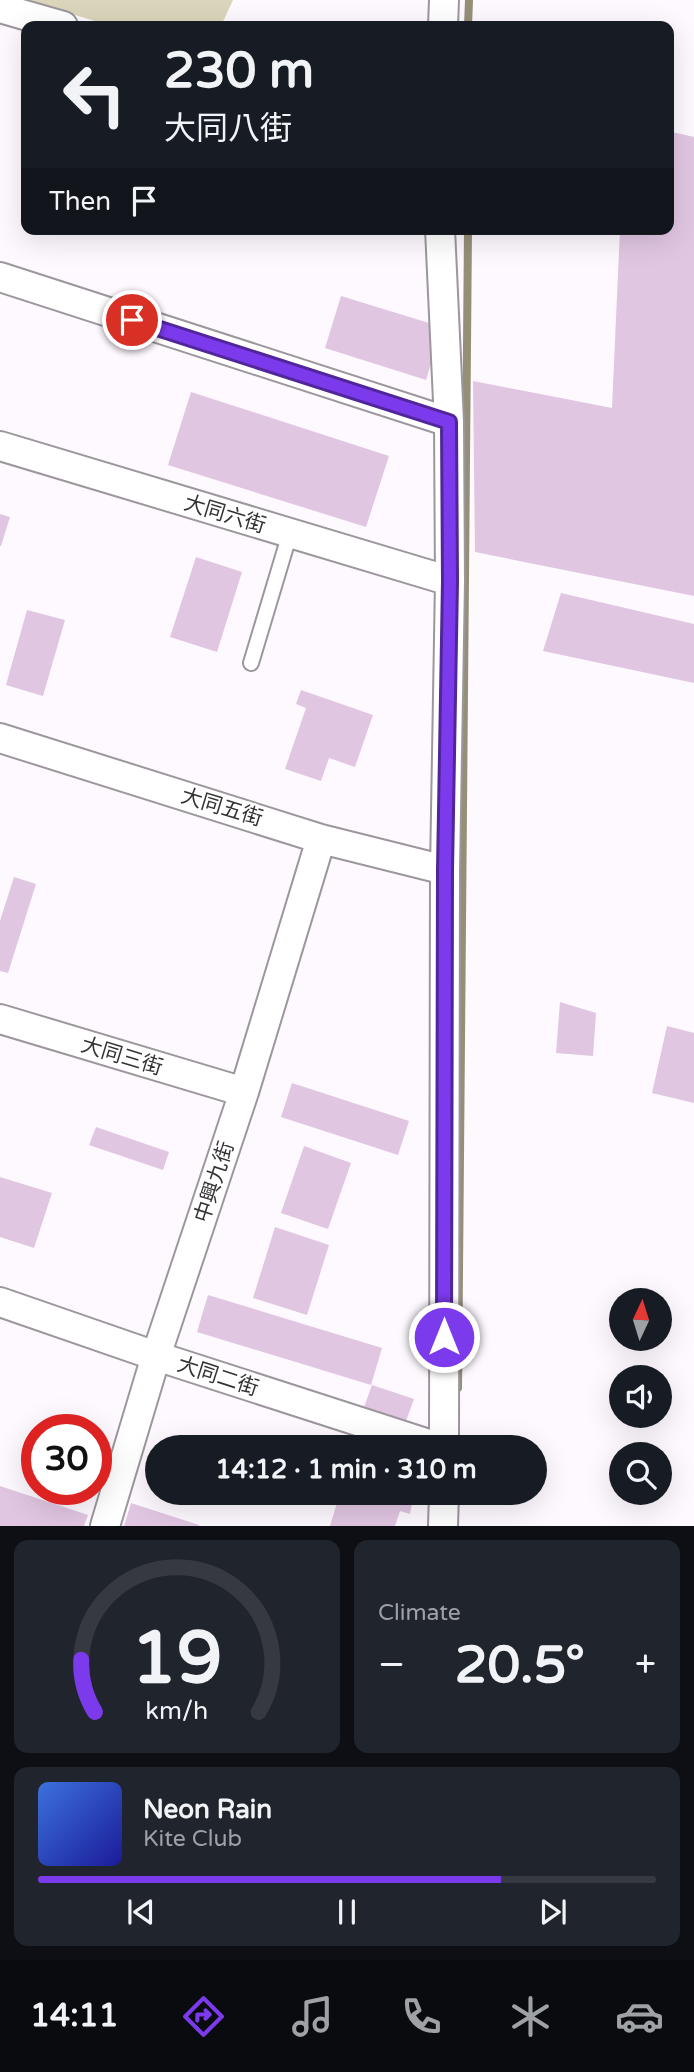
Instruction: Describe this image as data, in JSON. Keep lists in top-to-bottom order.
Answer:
{
  "streets": {
    "street": [
      "大同六街",
      "大同五街",
      "大同三街",
      "中興九街",
      "大同二街"
    ]
  },
  "crossings": [
    ["大同五街", "中興九街"],
    ["大同三街", "中興九街"],
    ["中興九街", "大同二街"]
  ],
  "north": "top",
  "page": {
    "turn": ["230 m", "大同八街"],
    "then": "Then",
    "limit": "30",
    "trip": "14:12 · 1 min · 310 m",
    "tile": "Climate",
    "heat": ["−", "20.5°", "+"],
    "song": ["Neon Rain", "Kite Club"],
    "tabs": "14:11",
    "gauge": ["19", "km/h"]
  }
}
